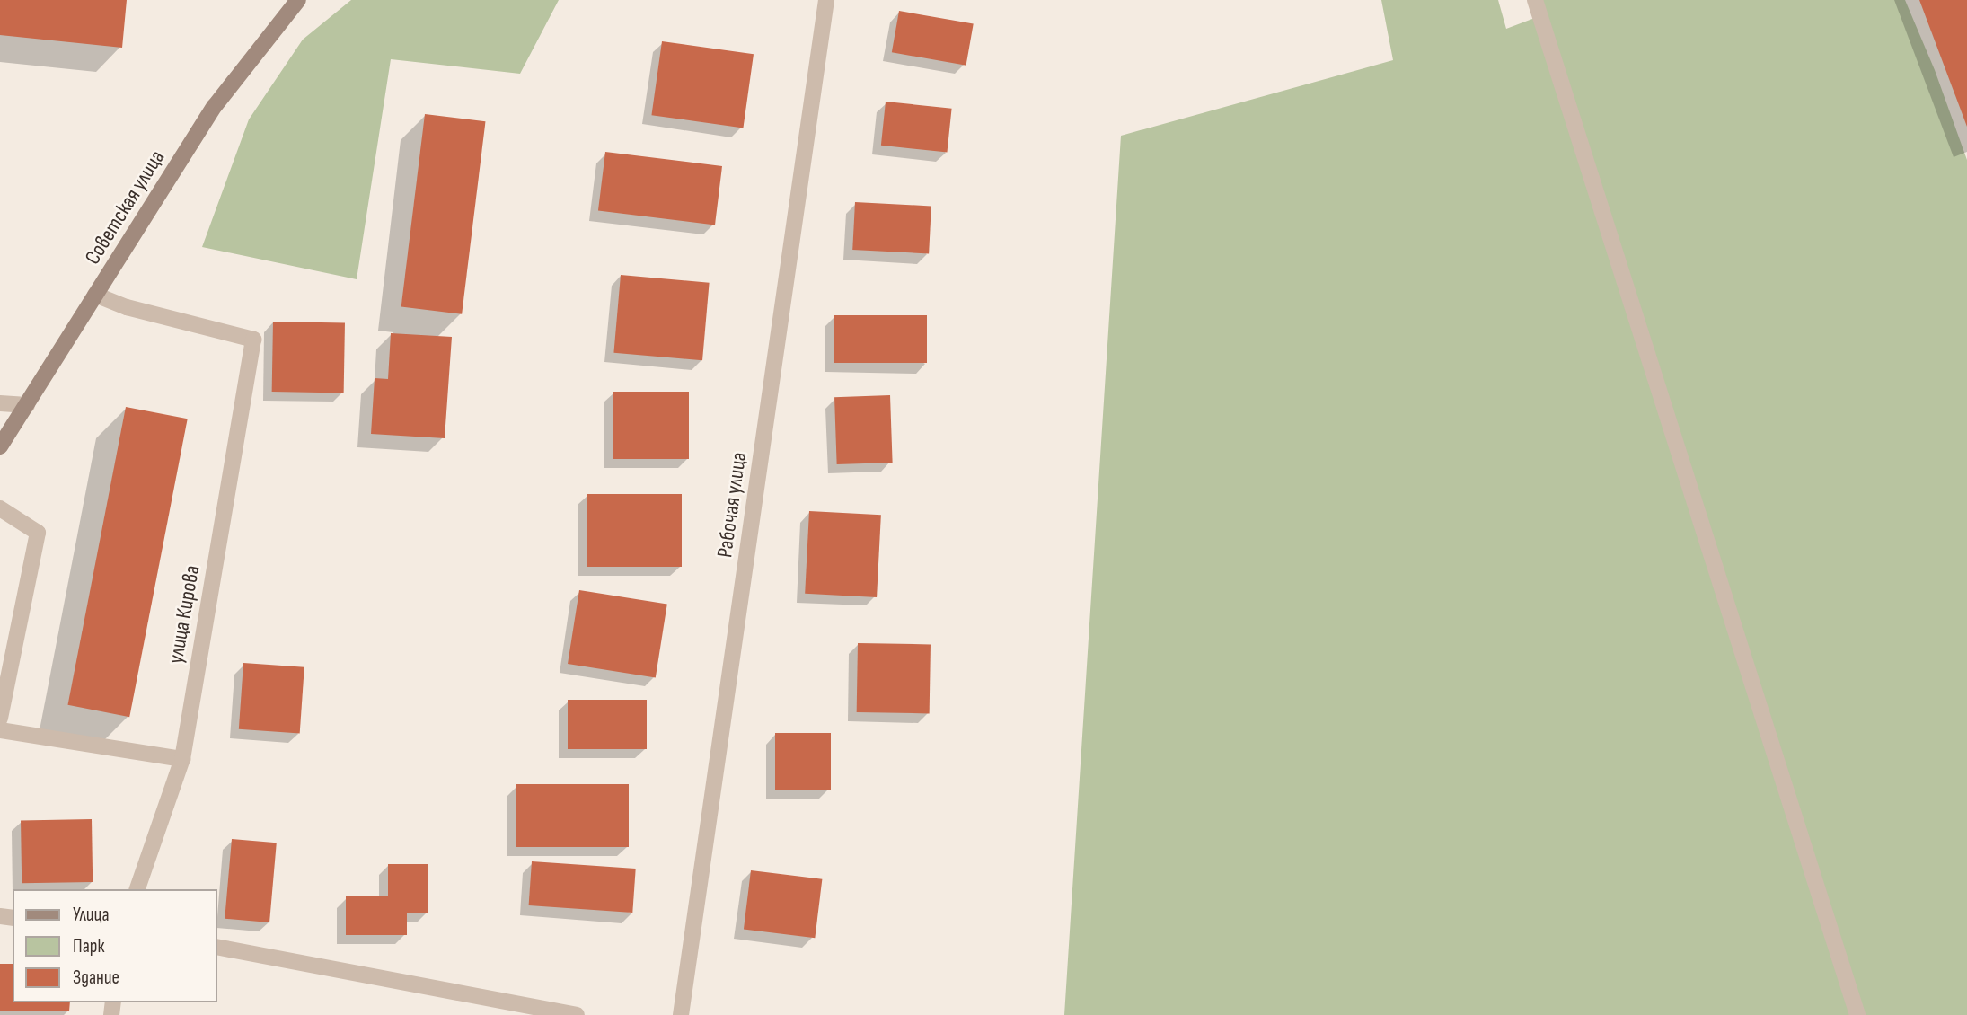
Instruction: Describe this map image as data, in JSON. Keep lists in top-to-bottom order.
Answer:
{
  "streets": {
    "main road": ["Советская улица"],
    "street": ["Рабочая улица", "улица Кирова"]
  },
  "crossings": [
    ["Советская улица", "улица Кирова"]
  ],
  "legend": ["Улица", "Парк", "Здание"]
}
